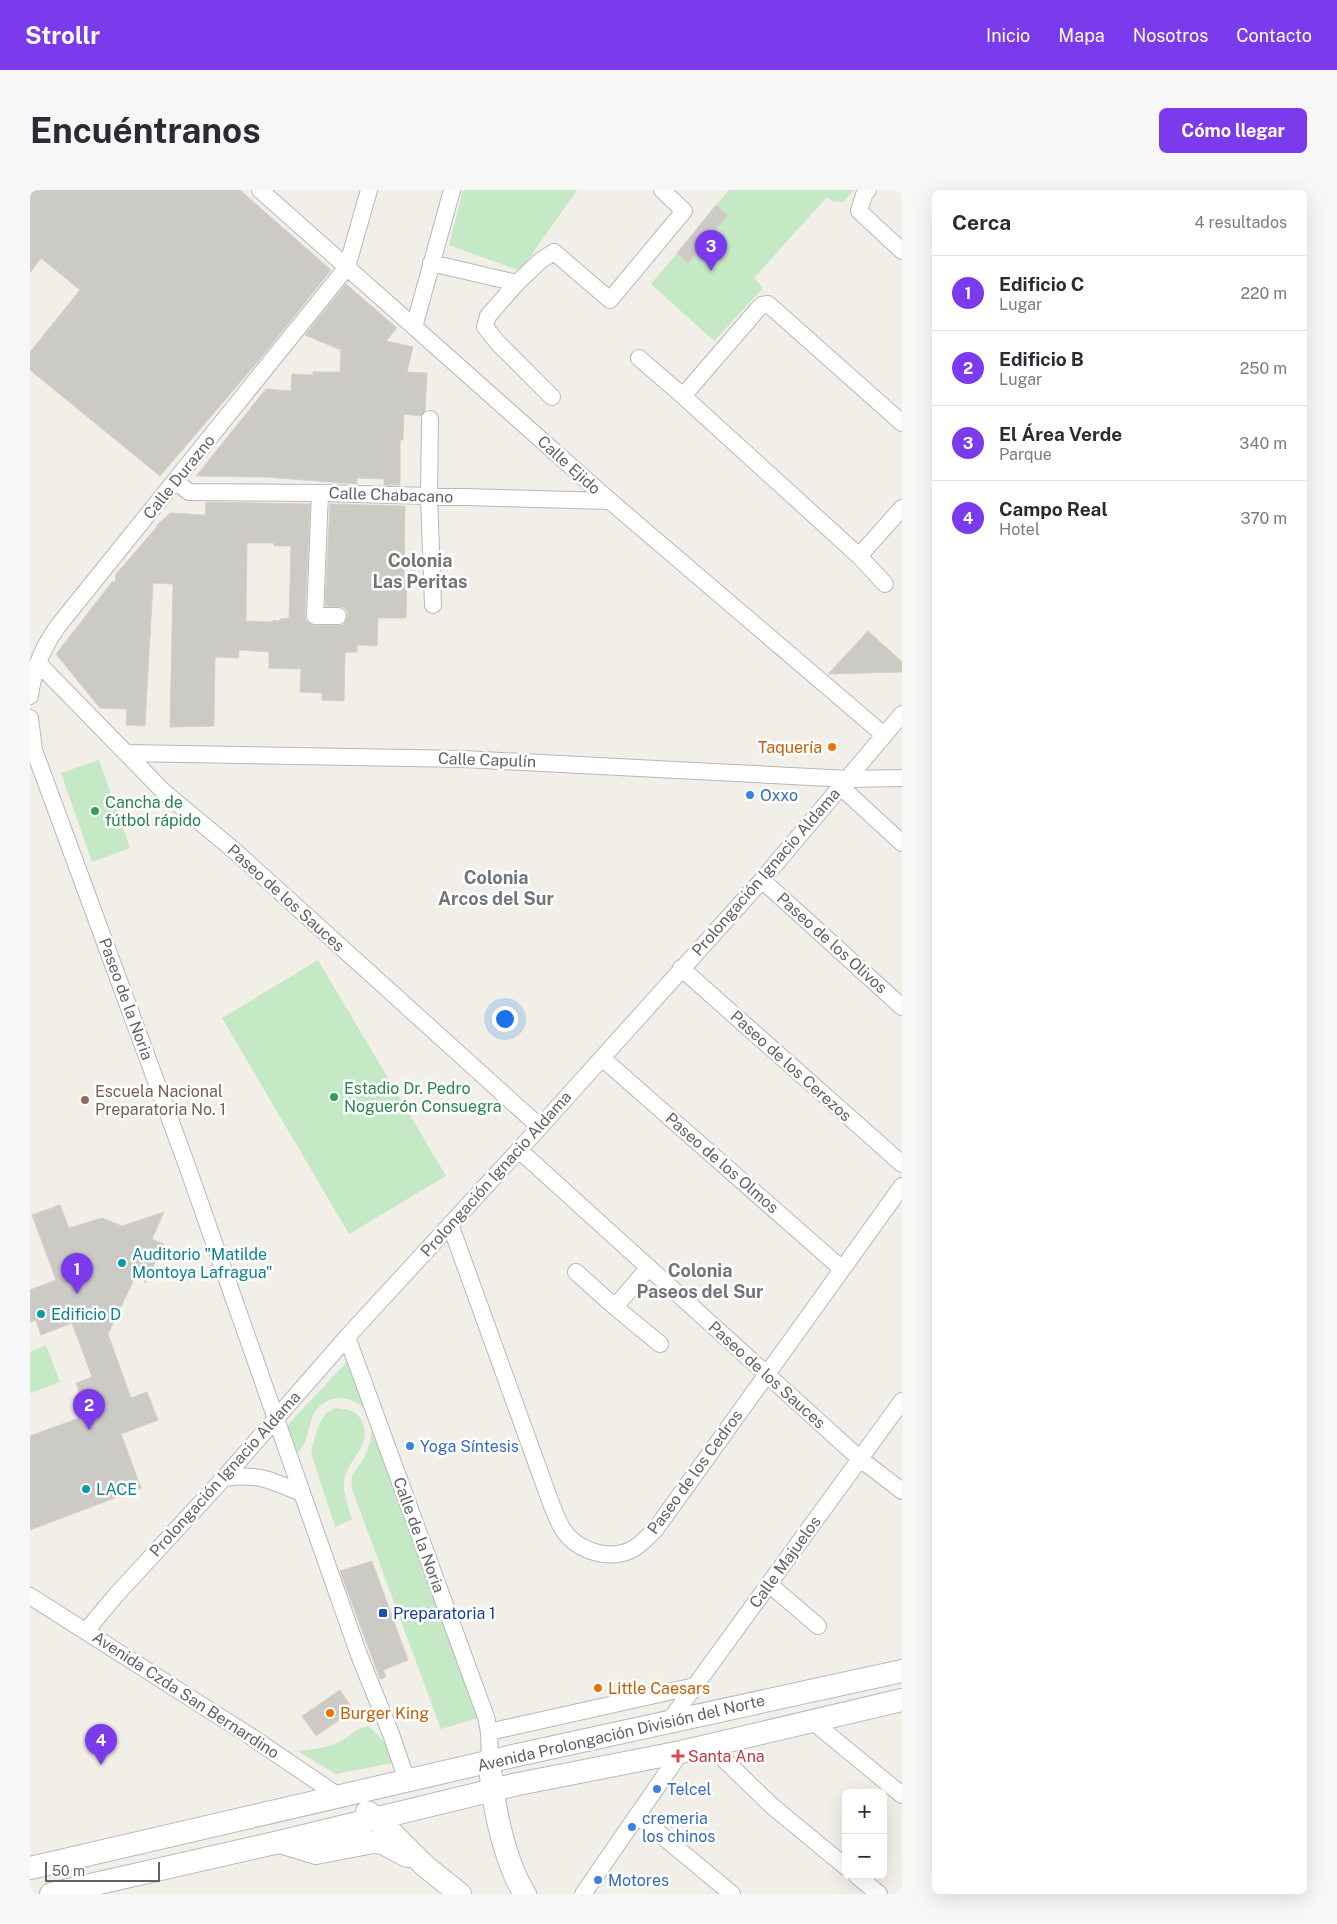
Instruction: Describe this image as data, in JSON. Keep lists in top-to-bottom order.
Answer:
{
  "streets": {
    "main road": ["Avenida Prolongación División del Norte"],
    "street": [
      "Calle Ejido",
      "Calle Durazno",
      "Calle Chabacano",
      "Calle Capulín",
      "Prolongación Ignacio Aldama",
      "Paseo de los Sauces",
      "Paseo de los Olivos",
      "Paseo de la Noria",
      "Paseo de los Cerezos",
      "Paseo de los Olmos",
      "Paseo de los Cedros",
      "Calle de la Noria",
      "Calle Majuelos",
      "Avenida Czda San Bernardino"
    ]
  },
  "crossings": [
    ["Calle Ejido", "Calle Durazno"],
    ["Calle Ejido", "Calle Chabacano"],
    ["Calle Ejido", "Prolongación Ignacio Aldama"],
    ["Calle Durazno", "Calle Chabacano"],
    ["Calle Durazno", "Paseo de los Sauces"],
    ["Calle Capulín", "Prolongación Ignacio Aldama"],
    ["Calle Capulín", "Paseo de los Sauces"],
    ["Prolongación Ignacio Aldama", "Paseo de los Sauces"],
    ["Prolongación Ignacio Aldama", "Paseo de los Olivos"],
    ["Prolongación Ignacio Aldama", "Paseo de la Noria"],
    ["Prolongación Ignacio Aldama", "Paseo de los Cerezos"],
    ["Prolongación Ignacio Aldama", "Paseo de los Olmos"],
    ["Prolongación Ignacio Aldama", "Paseo de los Cedros"],
    ["Prolongación Ignacio Aldama", "Calle de la Noria"],
    ["Prolongación Ignacio Aldama", "Avenida Czda San Bernardino"],
    ["Paseo de los Sauces", "Paseo de los Cedros"],
    ["Paseo de los Sauces", "Calle Majuelos"],
    ["Paseo de los Olmos", "Paseo de los Cedros"],
    ["Calle de la Noria", "Avenida Prolongación División del Norte"],
    ["Calle Majuelos", "Avenida Prolongación División del Norte"],
    ["Avenida Czda San Bernardino", "Avenida Prolongación División del Norte"]
  ],
  "districts": ["Colonia Las Peritas", "Colonia Arcos del Sur", "Colonia Paseos del Sur"],
  "places": {
    "other": [
      "Taquería",
      "Oxxo",
      "Cancha de fútbol rápido",
      "Estadio Dr. Pedro Noguerón Consuegra",
      "Escuela Nacional Preparatoria No. 1",
      "Auditorio \"Matilde Montoya Lafragua\"",
      "Edificio D",
      "Yoga Síntesis",
      "LACE",
      "Little Caesars",
      "Burger King",
      "Telcel",
      "cremeria los chinos",
      "Motores"
    ],
    "transit": ["Preparatoria 1"],
    "health": ["Santa Ana"]
  },
  "scale_bar": "50 m",
  "page": {
    "header": "Strollr",
    "nav": [
      "Inicio",
      "Mapa",
      "Nosotros",
      "Contacto"
    ],
    "buttons": "Cómo llegar",
    "title": "Encuéntranos",
    "heading": ["Cerca", "4 resultados"],
    "pins": [
      "3",
      "1",
      "2",
      "4"
    ],
    "list": [
      {
        "mark": "1",
        "name": "Edificio C",
        "note": "Lugar",
        "value": "220 m"
      },
      {
        "mark": "2",
        "name": "Edificio B",
        "note": "Lugar",
        "value": "250 m"
      },
      {
        "mark": "3",
        "name": "El Área Verde",
        "note": "Parque",
        "value": "340 m"
      },
      {
        "mark": "4",
        "name": "Campo Real",
        "note": "Hotel",
        "value": "370 m"
      }
    ],
    "map_buttons": ["+", "−"],
    "scale": "50 m"
  }
}
